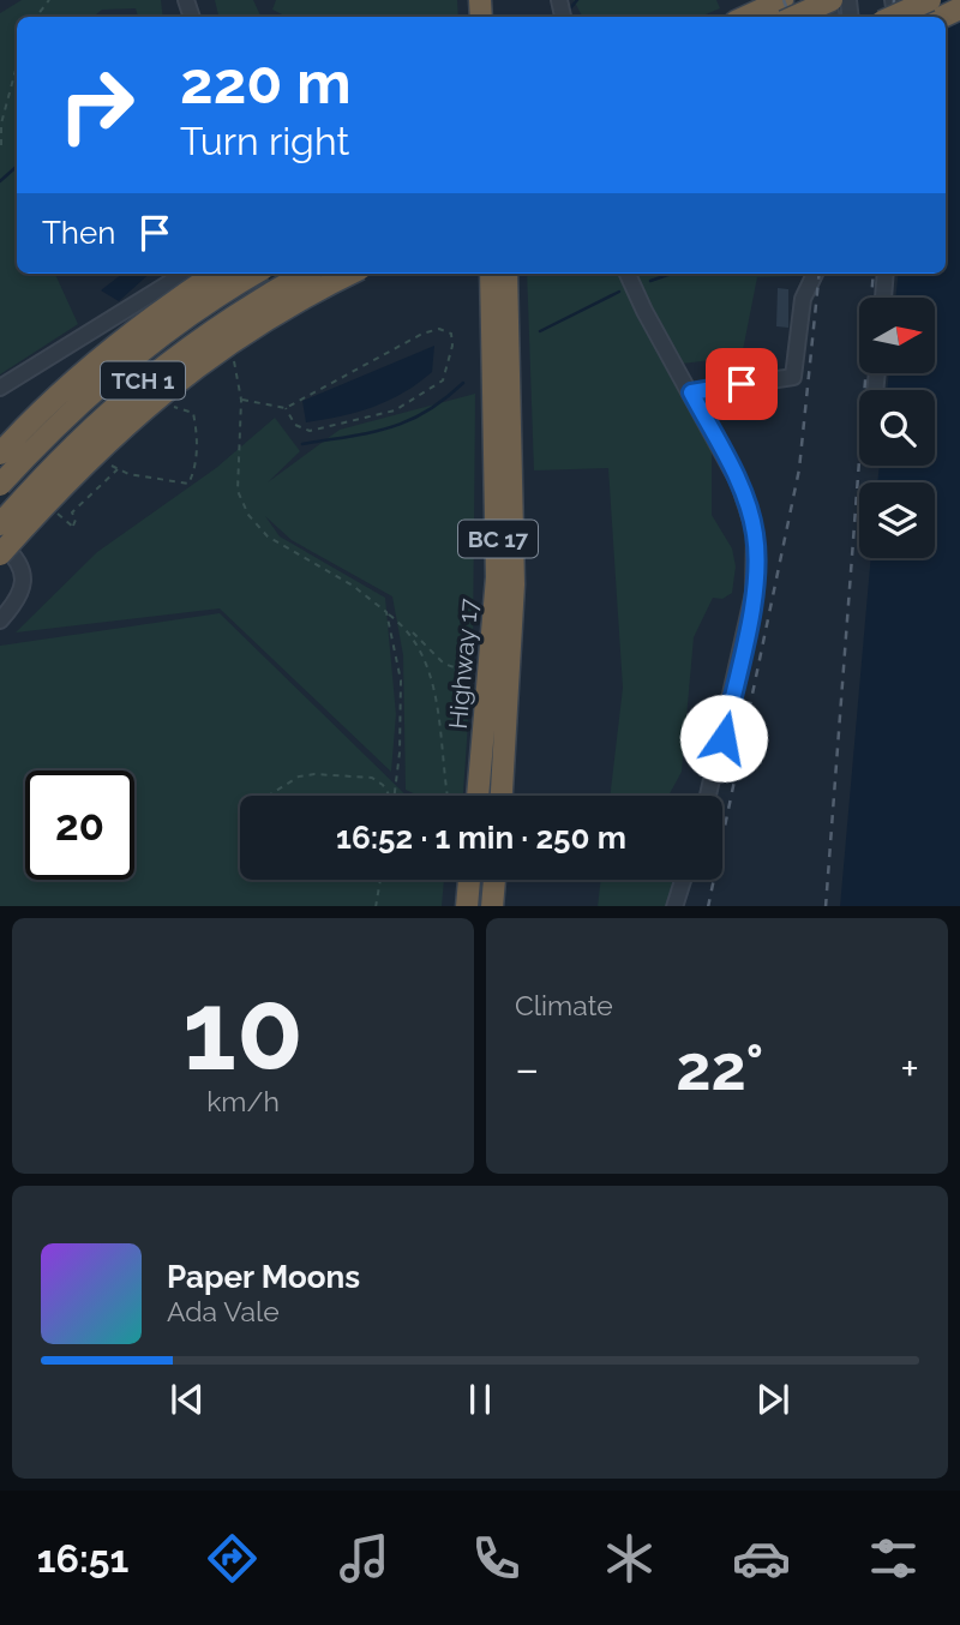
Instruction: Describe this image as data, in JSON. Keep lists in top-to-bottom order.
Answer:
{
  "streets": {
    "highway": ["TCH 1", "BC 17", "Highway 17"]
  },
  "north": "right",
  "page": {
    "turn": ["220 m", "Turn right"],
    "then": "Then",
    "limit": "20",
    "trip": "16:52 · 1 min · 250 m",
    "tile": [
      ["10", "km/h"],
      "Climate"
    ],
    "heat": ["−", "22°", "+"],
    "song": ["Paper Moons", "Ada Vale"],
    "tabs": "16:51"
  }
}
